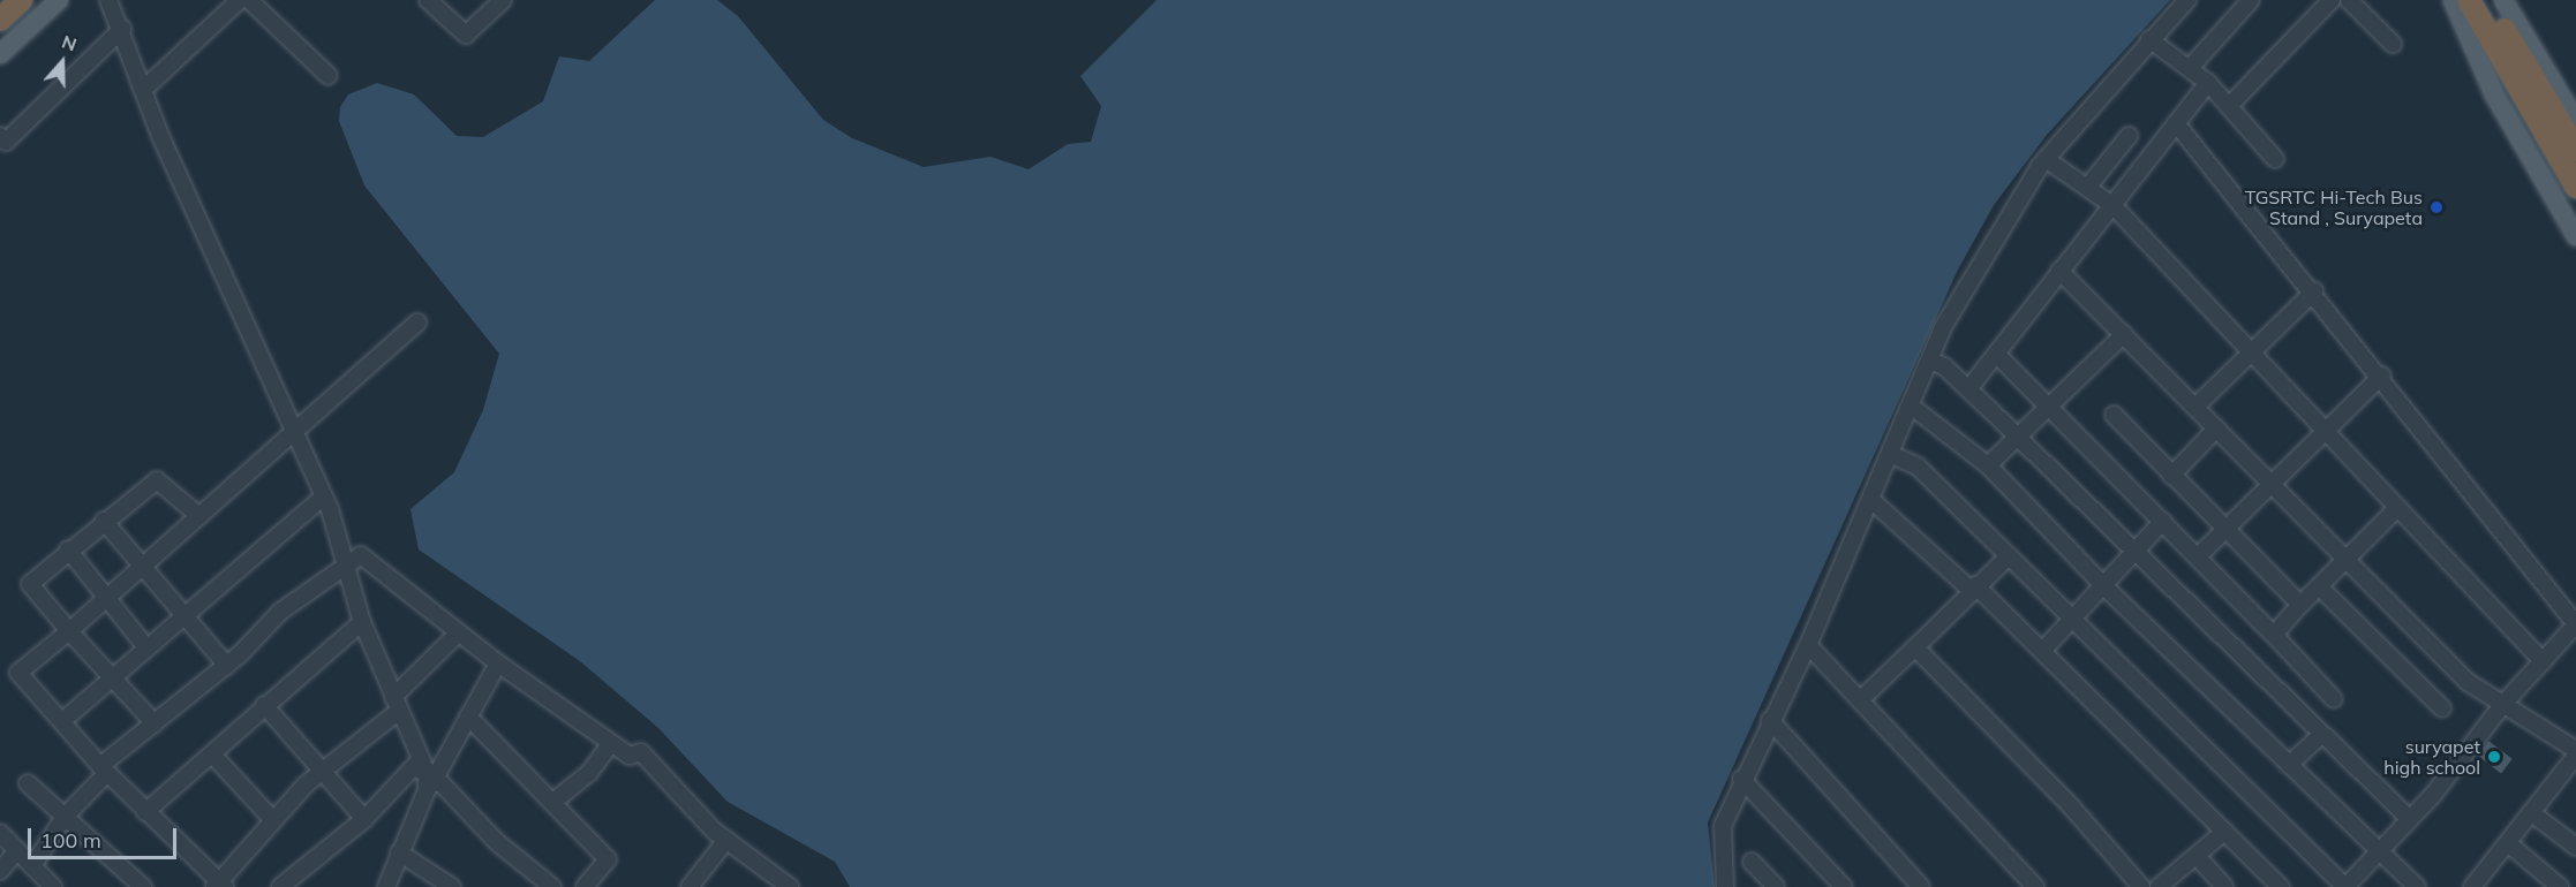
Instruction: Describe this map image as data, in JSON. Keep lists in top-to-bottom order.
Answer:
{
  "places": ["TGSRTC Hi-Tech Bus Stand , Suryapeta", "suryapet high school"],
  "scale_bar": "100 m",
  "north": "top"
}
